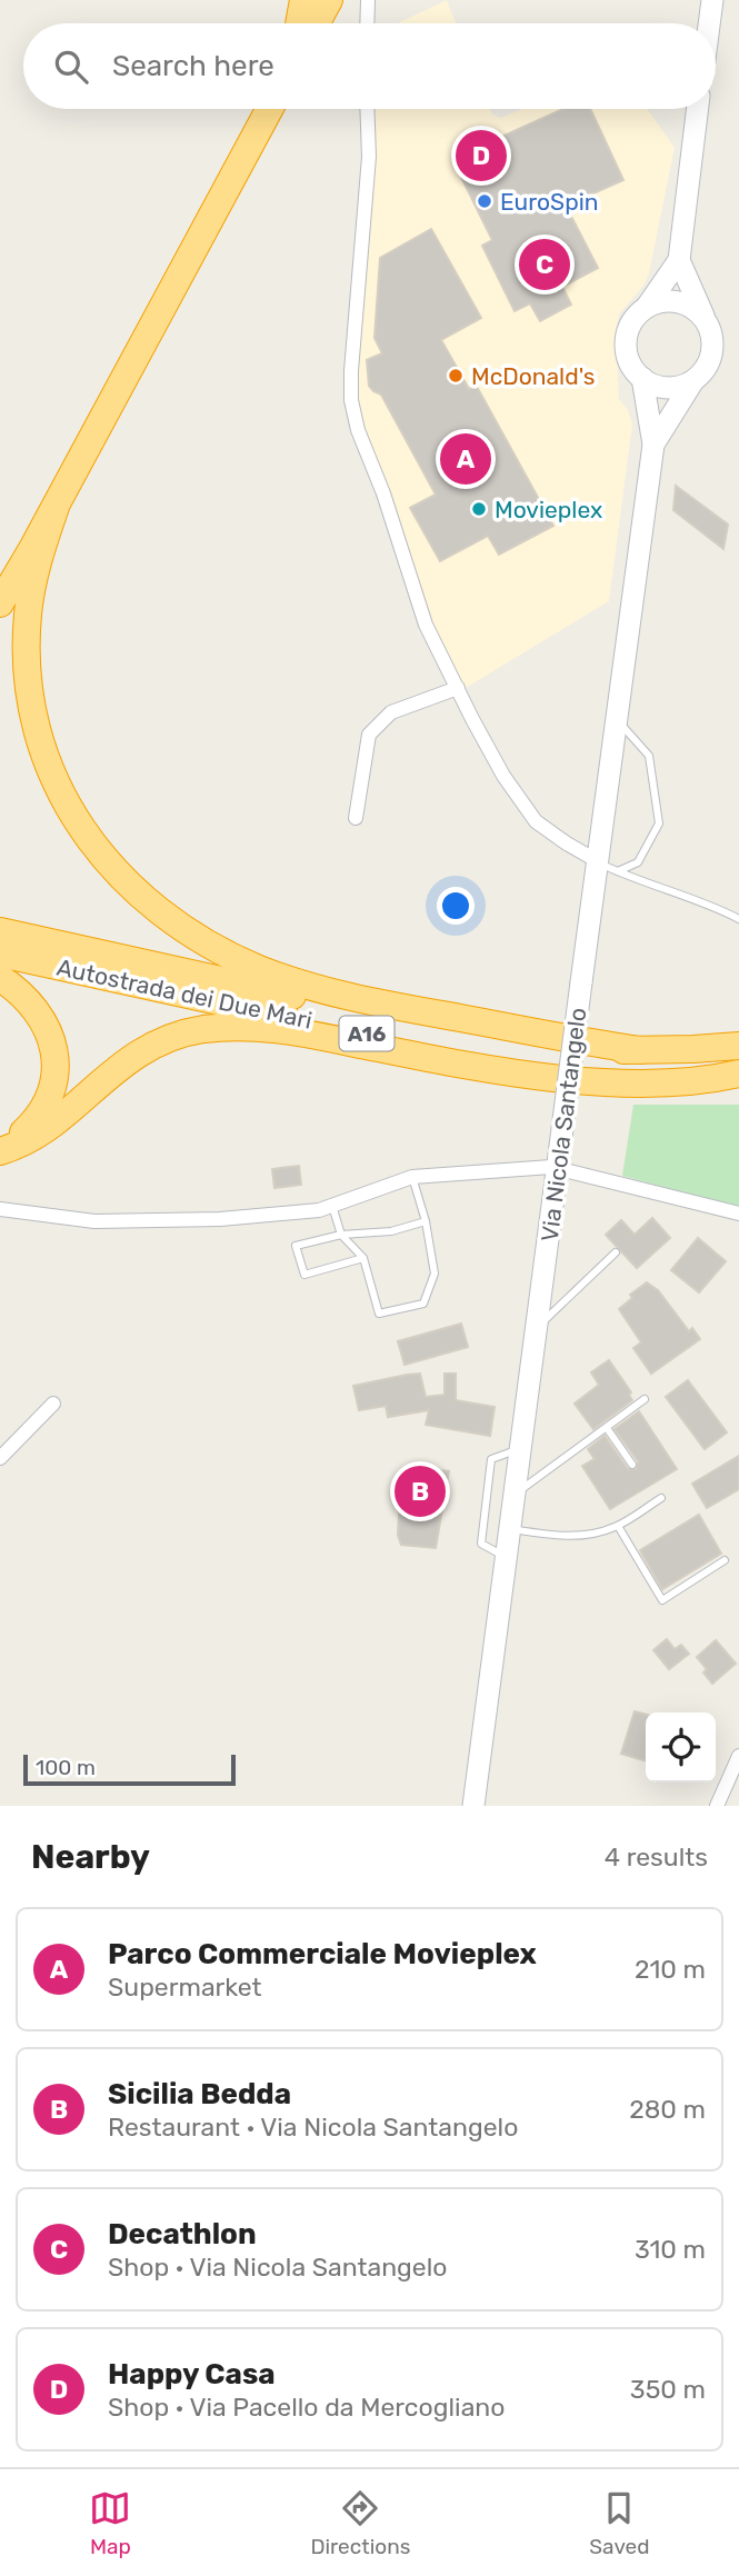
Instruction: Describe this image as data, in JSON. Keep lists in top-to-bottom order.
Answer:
{
  "streets": {
    "highway": ["Autostrada dei Due Mari", "A16"],
    "main road": ["Via Nicola Santangelo"]
  },
  "places": ["EuroSpin", "McDonald's", "Movieplex"],
  "scale_bar": "100 m",
  "page": {
    "search": "Search here",
    "pins": [
      "D",
      "C",
      "A",
      "B"
    ],
    "scale": "100 m",
    "heading": ["Nearby", "4 results"],
    "list": [
      {
        "mark": "A",
        "name": "Parco Commerciale Movieplex",
        "note": "Supermarket",
        "value": "210 m"
      },
      {
        "mark": "B",
        "name": "Sicilia Bedda",
        "note": "Restaurant · Via Nicola Santangelo",
        "value": "280 m"
      },
      {
        "mark": "C",
        "name": "Decathlon",
        "note": "Shop · Via Nicola Santangelo",
        "value": "310 m"
      },
      {
        "mark": "D",
        "name": "Happy Casa",
        "note": "Shop · Via Pacello da Mercogliano",
        "value": "350 m"
      }
    ],
    "nav": ["Map", "Directions", "Saved"]
  }
}
